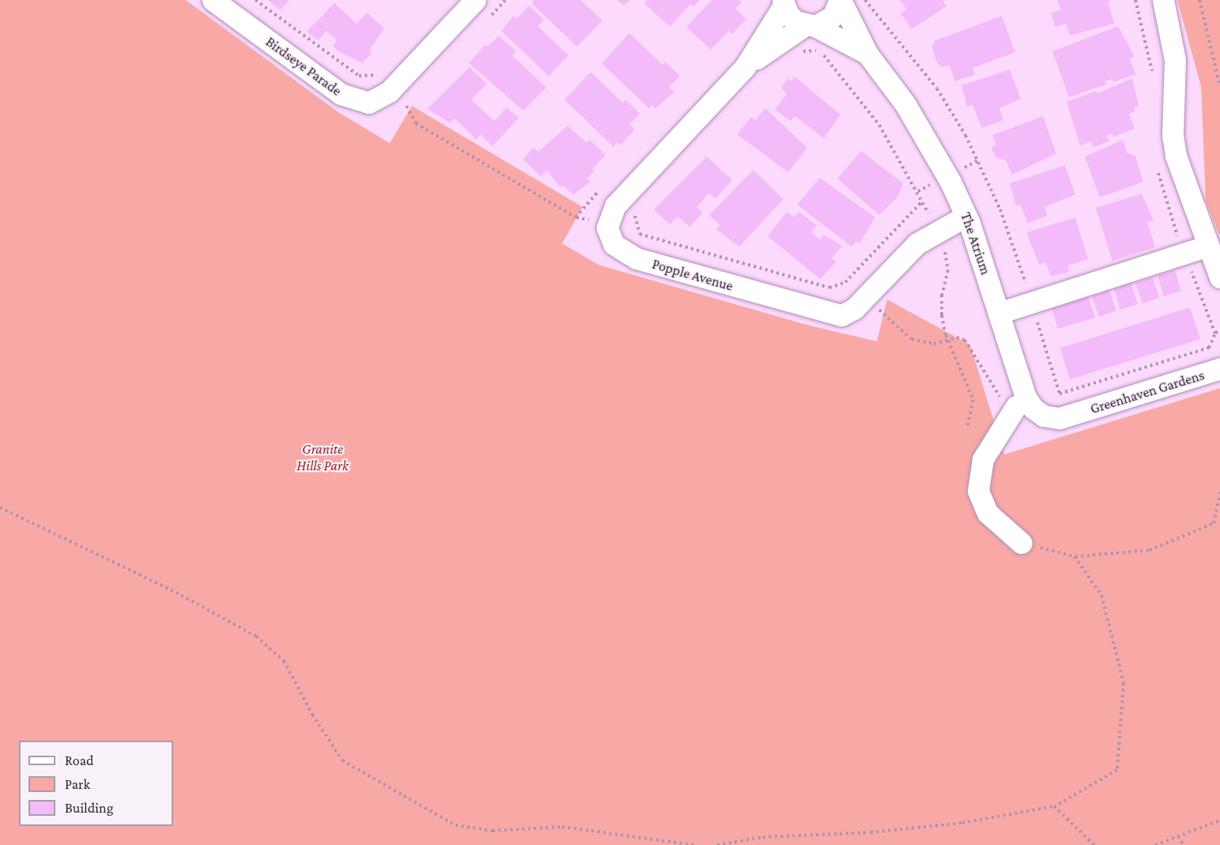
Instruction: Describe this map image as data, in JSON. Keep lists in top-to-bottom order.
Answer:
{
  "streets": {
    "street": [
      "Birdseye Parade",
      "The Atrium",
      "Popple Avenue",
      "Greenhaven Gardens"
    ]
  },
  "crossings": [
    ["The Atrium", "Popple Avenue"],
    ["The Atrium", "Greenhaven Gardens"]
  ],
  "parks": ["Granite Hills Park"],
  "legend": ["Road", "Park", "Building"]
}
